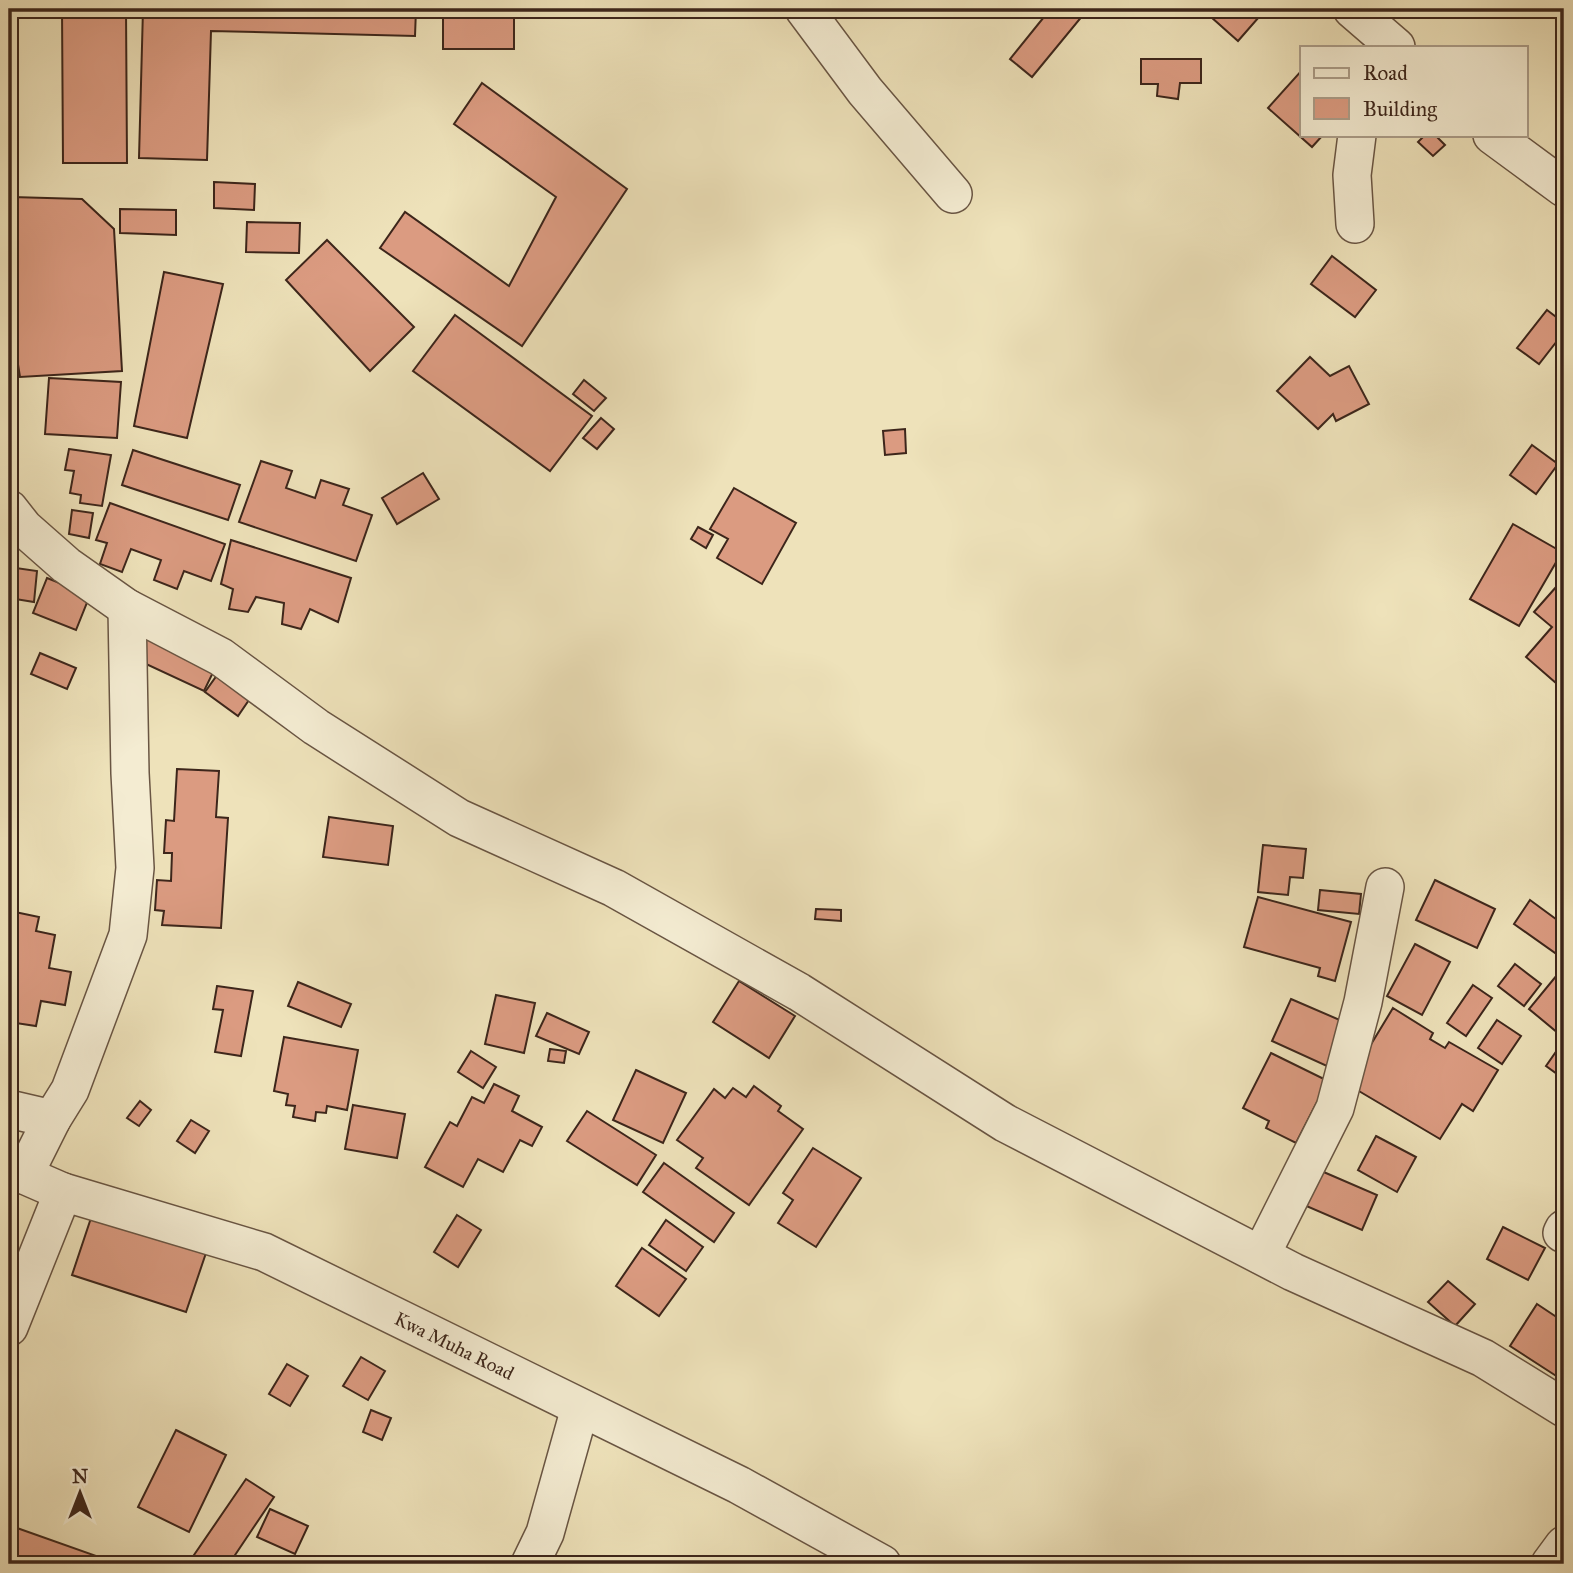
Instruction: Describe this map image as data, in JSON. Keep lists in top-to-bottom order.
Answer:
{
  "streets": {
    "street": ["Kwa Muha Road"]
  },
  "legend": ["Road", "Building"],
  "north": "top"
}
